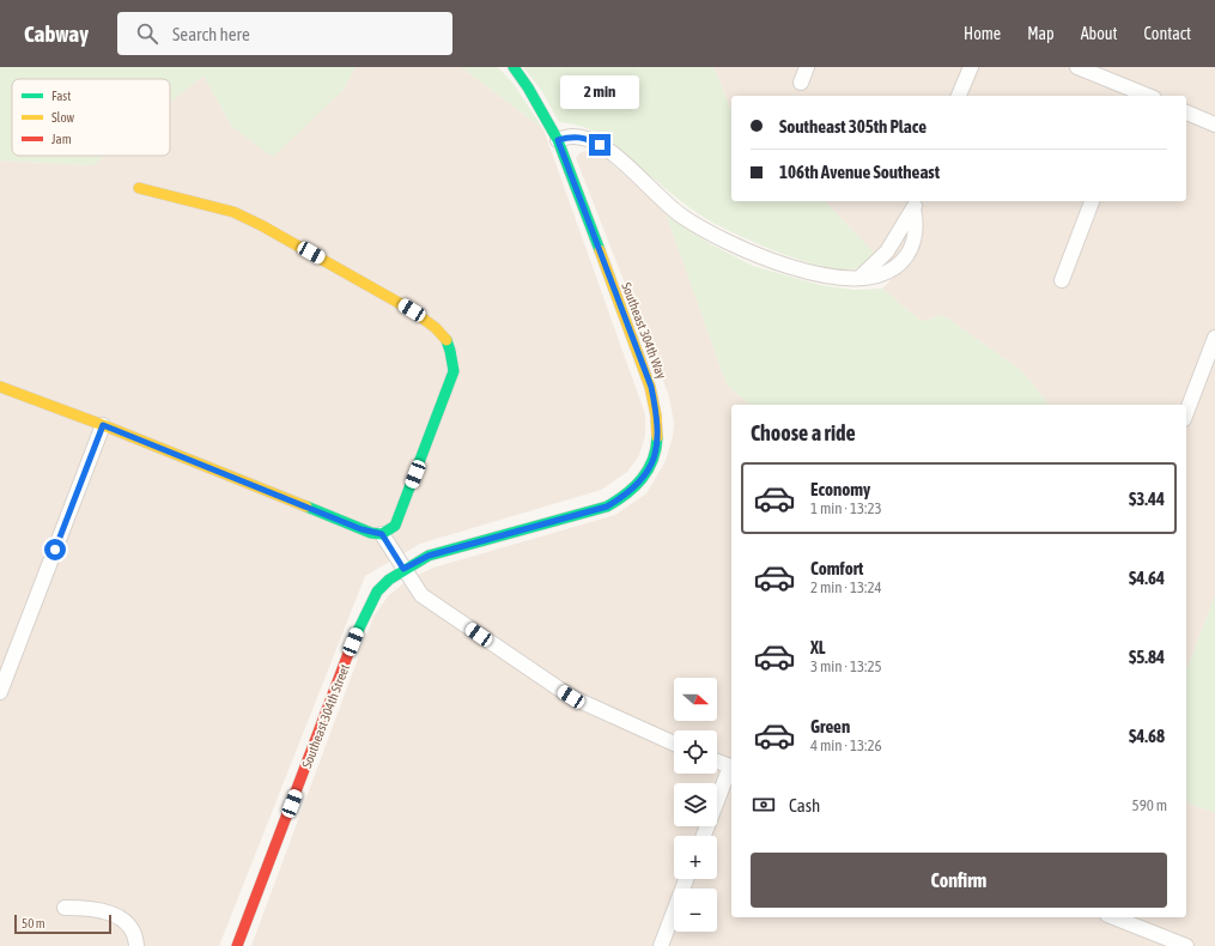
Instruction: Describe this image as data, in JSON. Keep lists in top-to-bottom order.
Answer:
{
  "streets": {
    "street": ["Southeast 304th Way", "Southeast 304th Street"]
  },
  "crossings": [
    ["Southeast 304th Way", "Southeast 304th Street"]
  ],
  "legend": ["Fast", "Slow", "Jam"],
  "scale_bar": "50 m",
  "north": "right",
  "page": {
    "header": "Cabway",
    "search": "Search here",
    "nav": [
      "Home",
      "Map",
      "About",
      "Contact"
    ],
    "bubble": "2 min",
    "banner": ["Southeast 305th Place", "106th Avenue Southeast"],
    "heading": "Choose a ride",
    "list": [
      {
        "name": "Economy",
        "note": "1 min · 13:23",
        "value": "$3.44"
      },
      {
        "name": "Comfort",
        "note": "2 min · 13:24",
        "value": "$4.64"
      },
      {
        "name": "XL",
        "note": "3 min · 13:25",
        "value": "$5.84"
      },
      {
        "name": "Green",
        "note": "4 min · 13:26",
        "value": "$4.68"
      }
    ],
    "map_buttons": ["+", "−"],
    "pay": ["Cash", "590 m"],
    "buttons": "Confirm",
    "scale": "50 m"
  }
}
